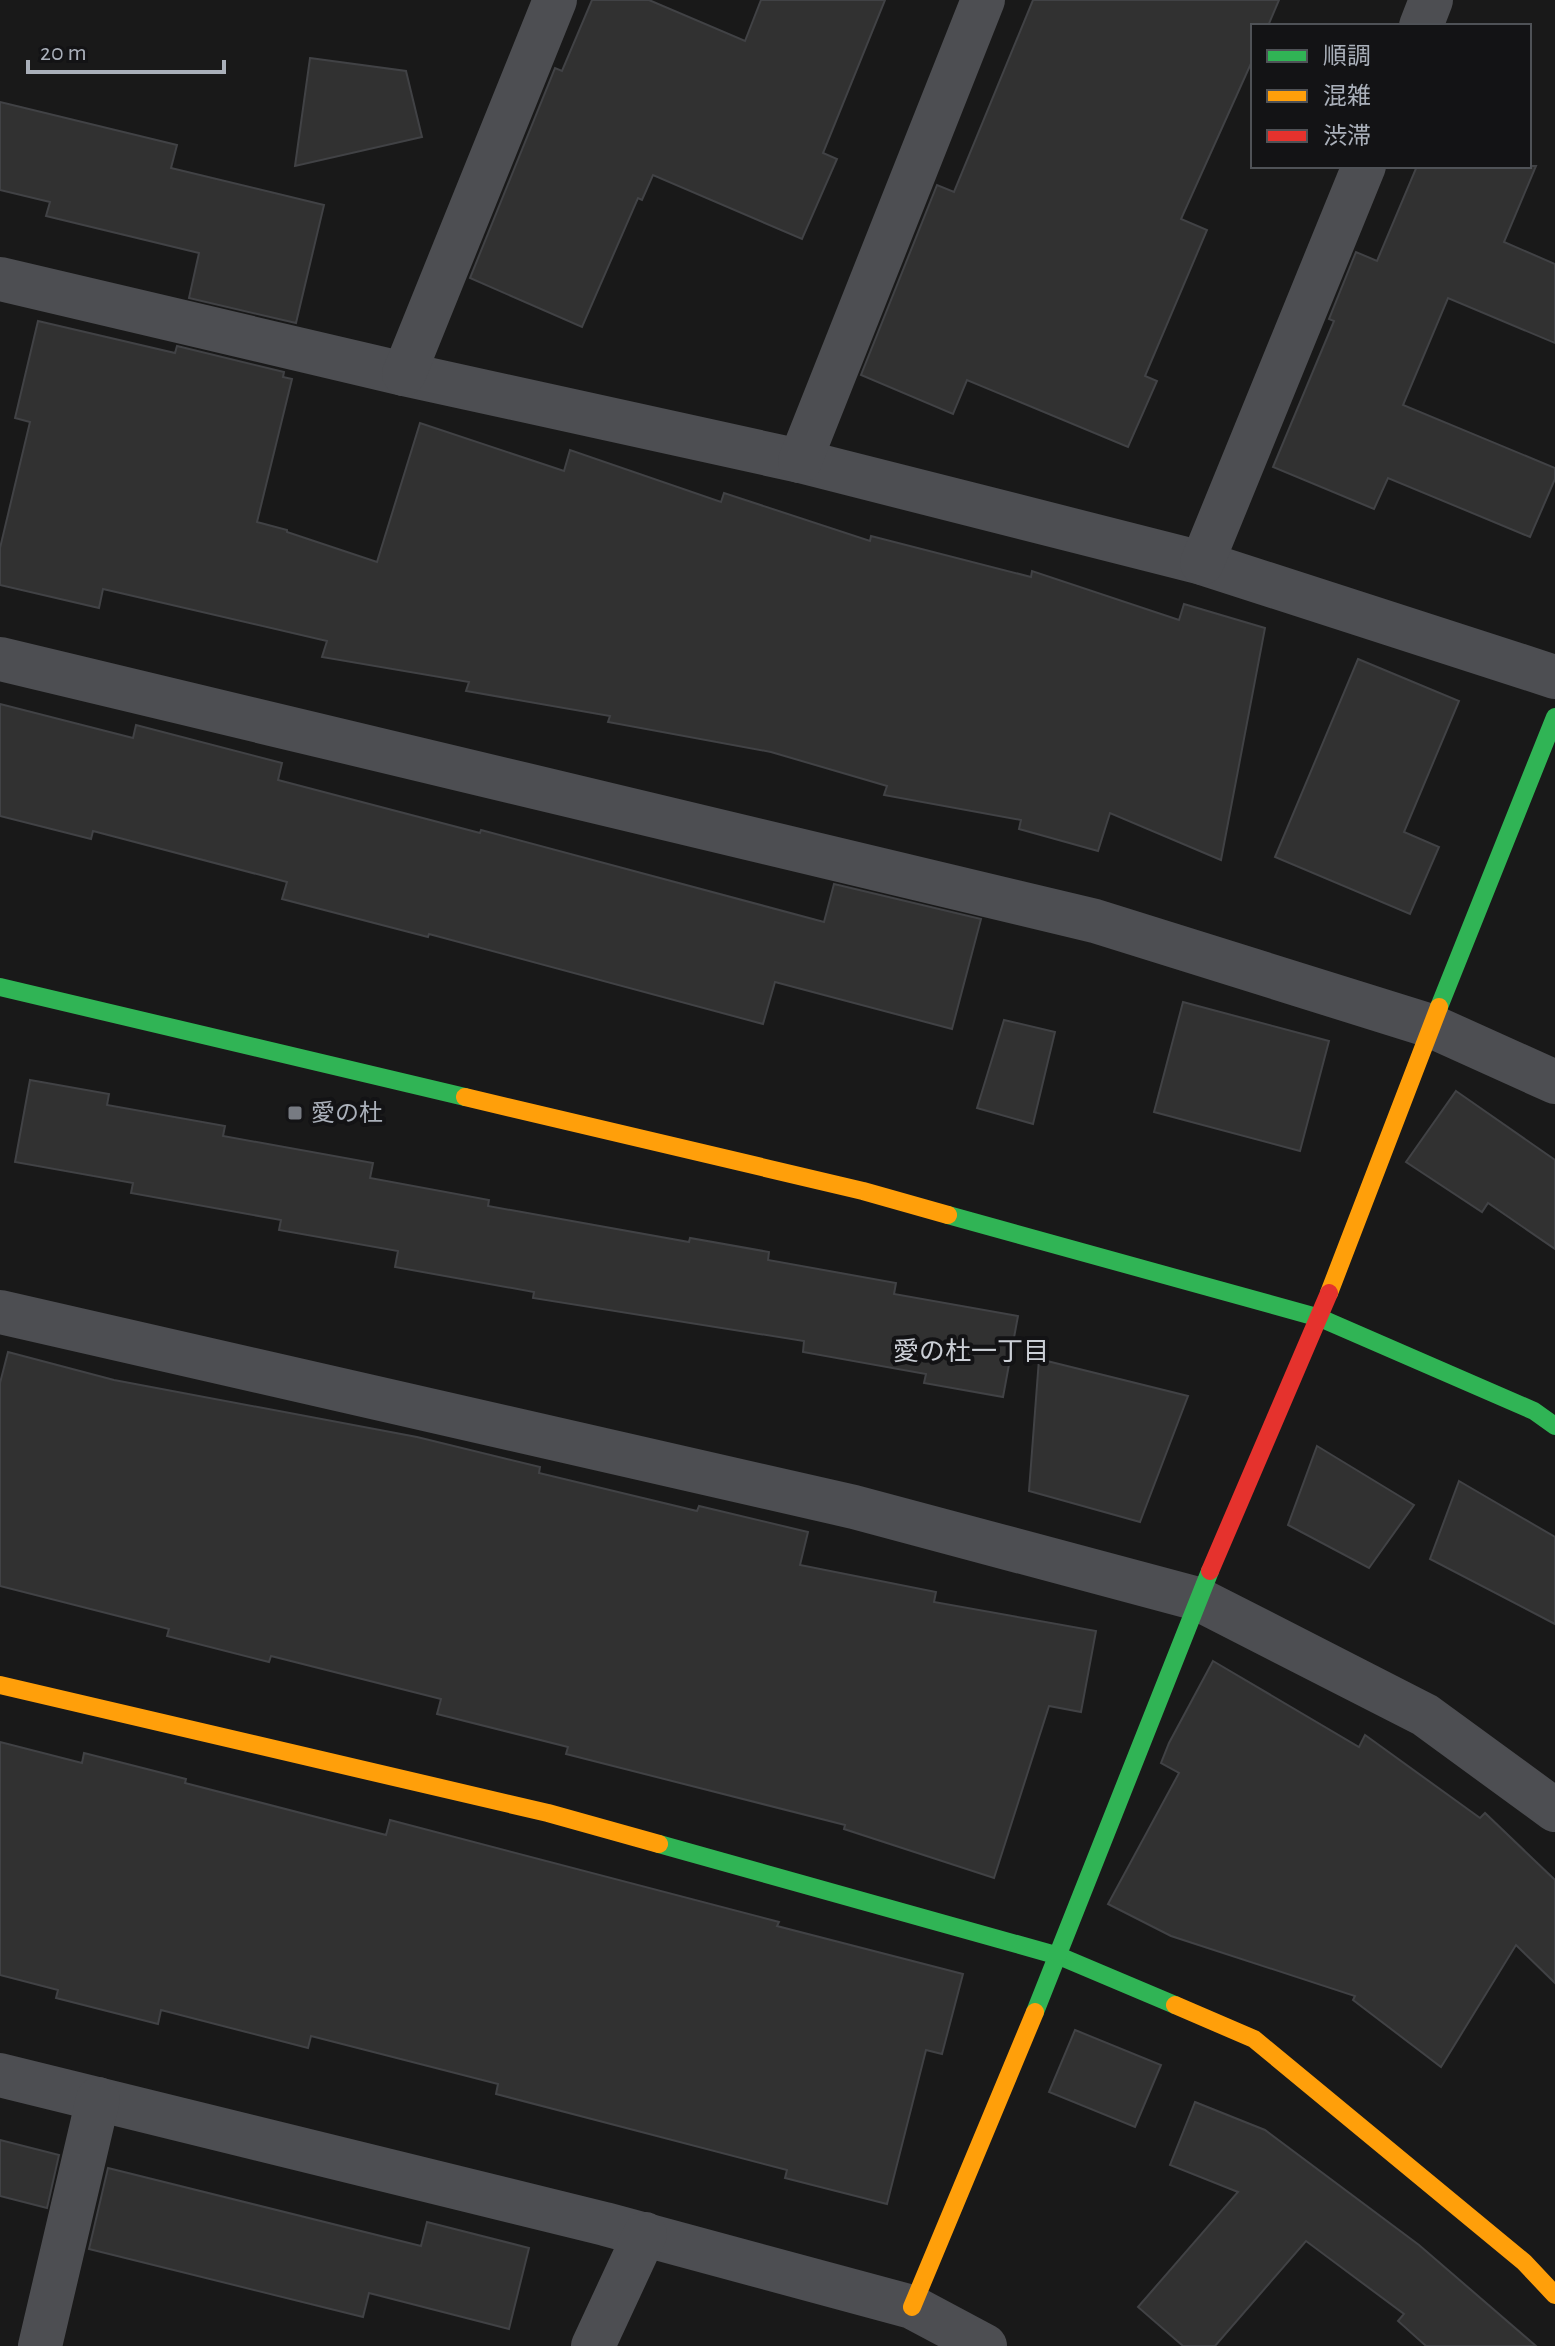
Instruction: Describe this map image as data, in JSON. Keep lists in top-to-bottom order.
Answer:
{
  "districts": ["愛の杜一丁目"],
  "places": {
    "transit": ["愛の杜"]
  },
  "legend": ["順調", "混雑", "渋滞"],
  "scale_bar": "20 m"
}
